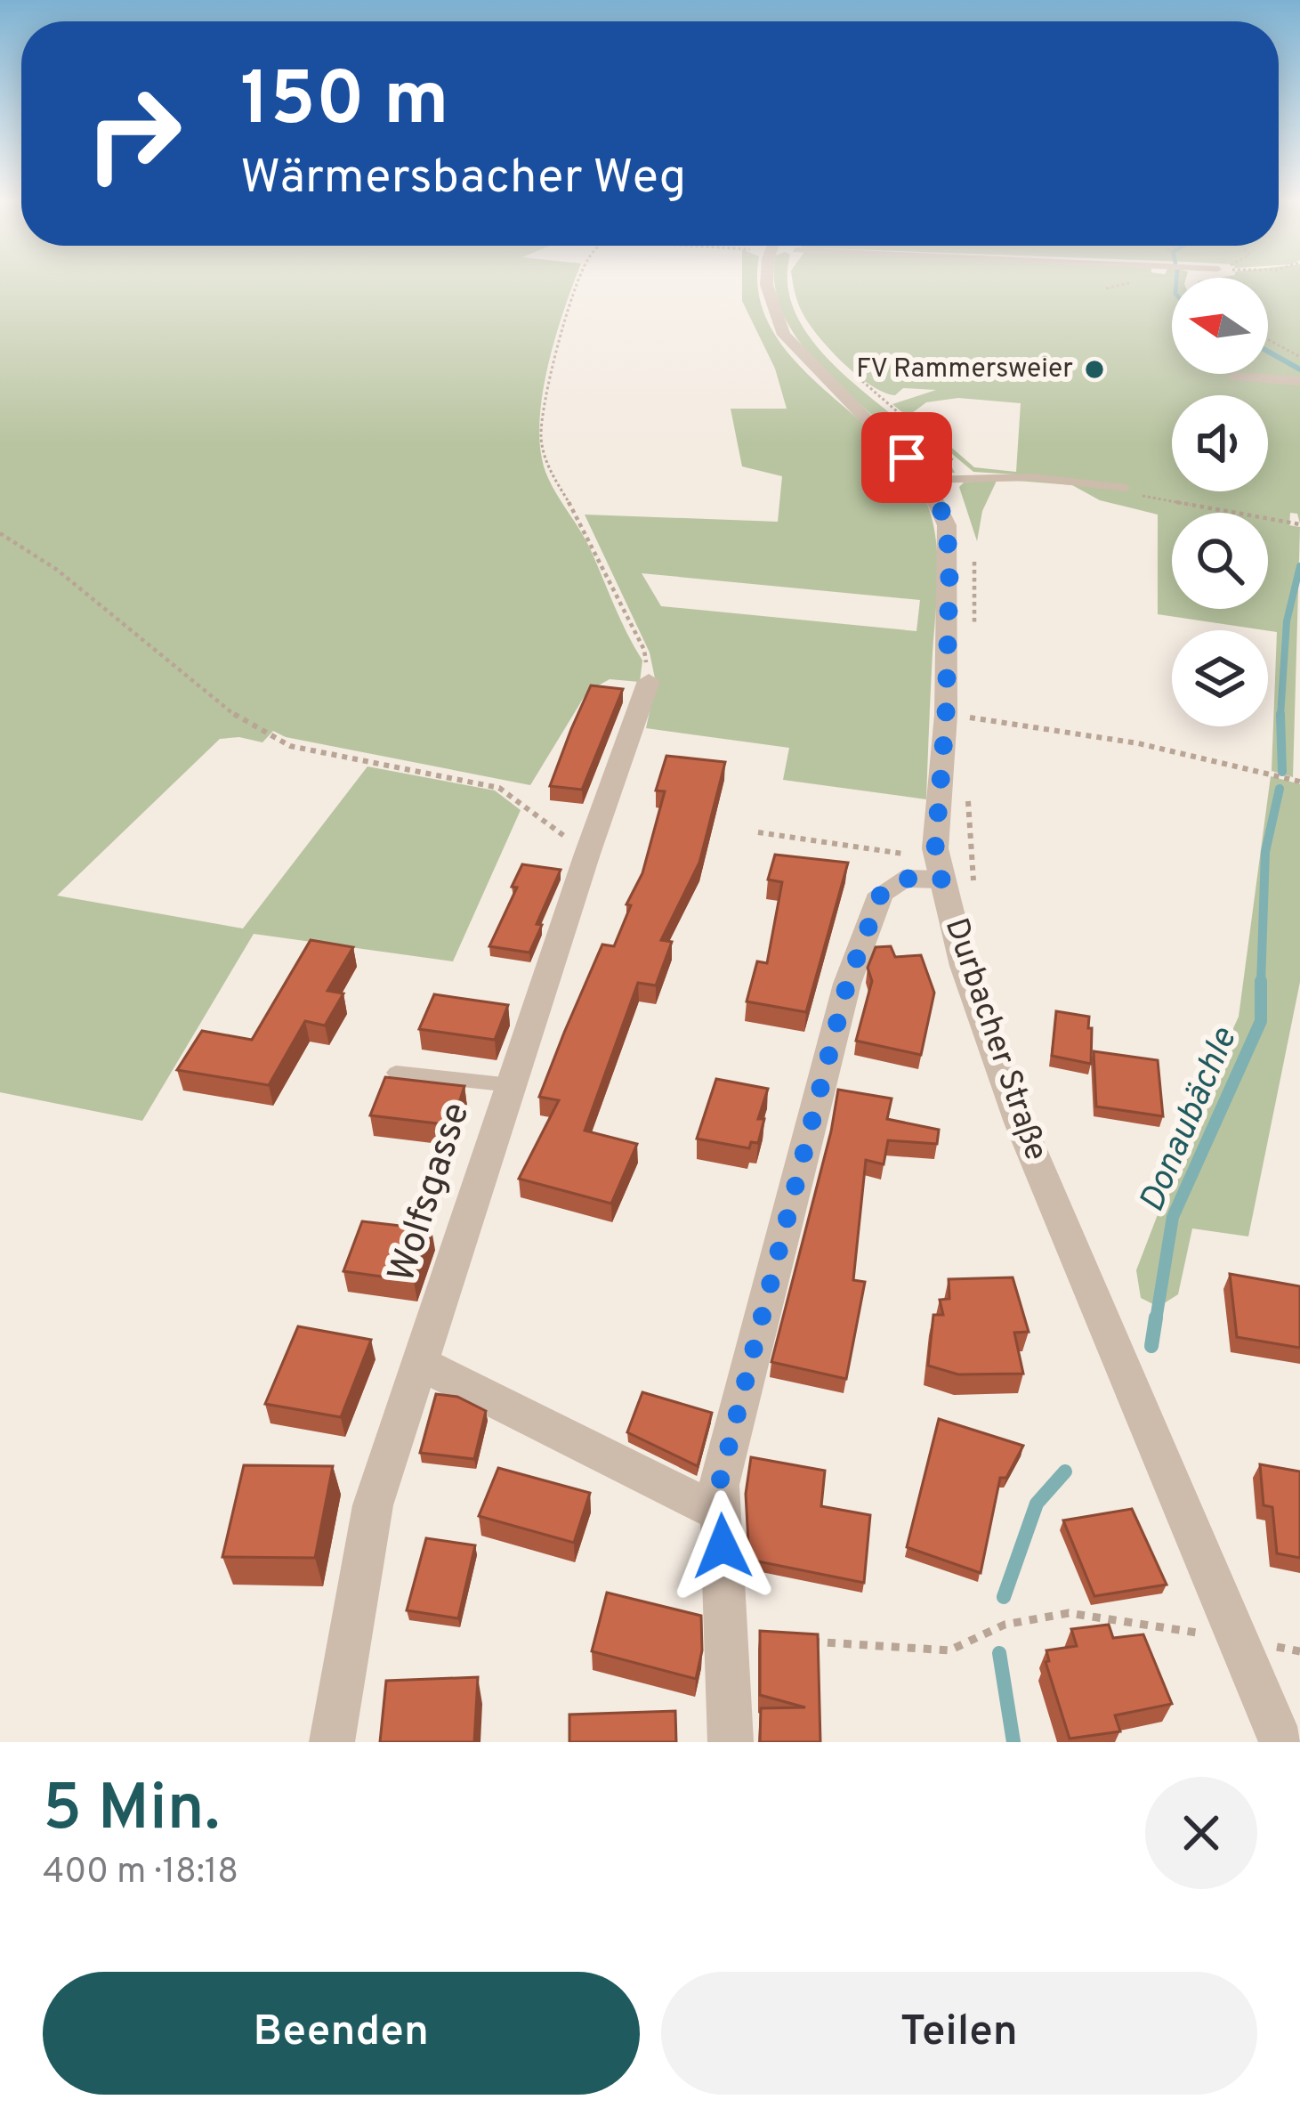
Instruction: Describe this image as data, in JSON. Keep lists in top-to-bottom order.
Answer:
{
  "streets": {
    "street": ["Durbacher Straße", "Wolfsgasse"]
  },
  "water": ["Donaubächle"],
  "places": ["FV Rammersweier"],
  "north": "left",
  "page": {
    "turn": ["150 m", "Wärmersbacher Weg"],
    "heading": ["5 Min.", "400 m · 18:18"],
    "buttons": ["Beenden", "Teilen"]
  }
}
